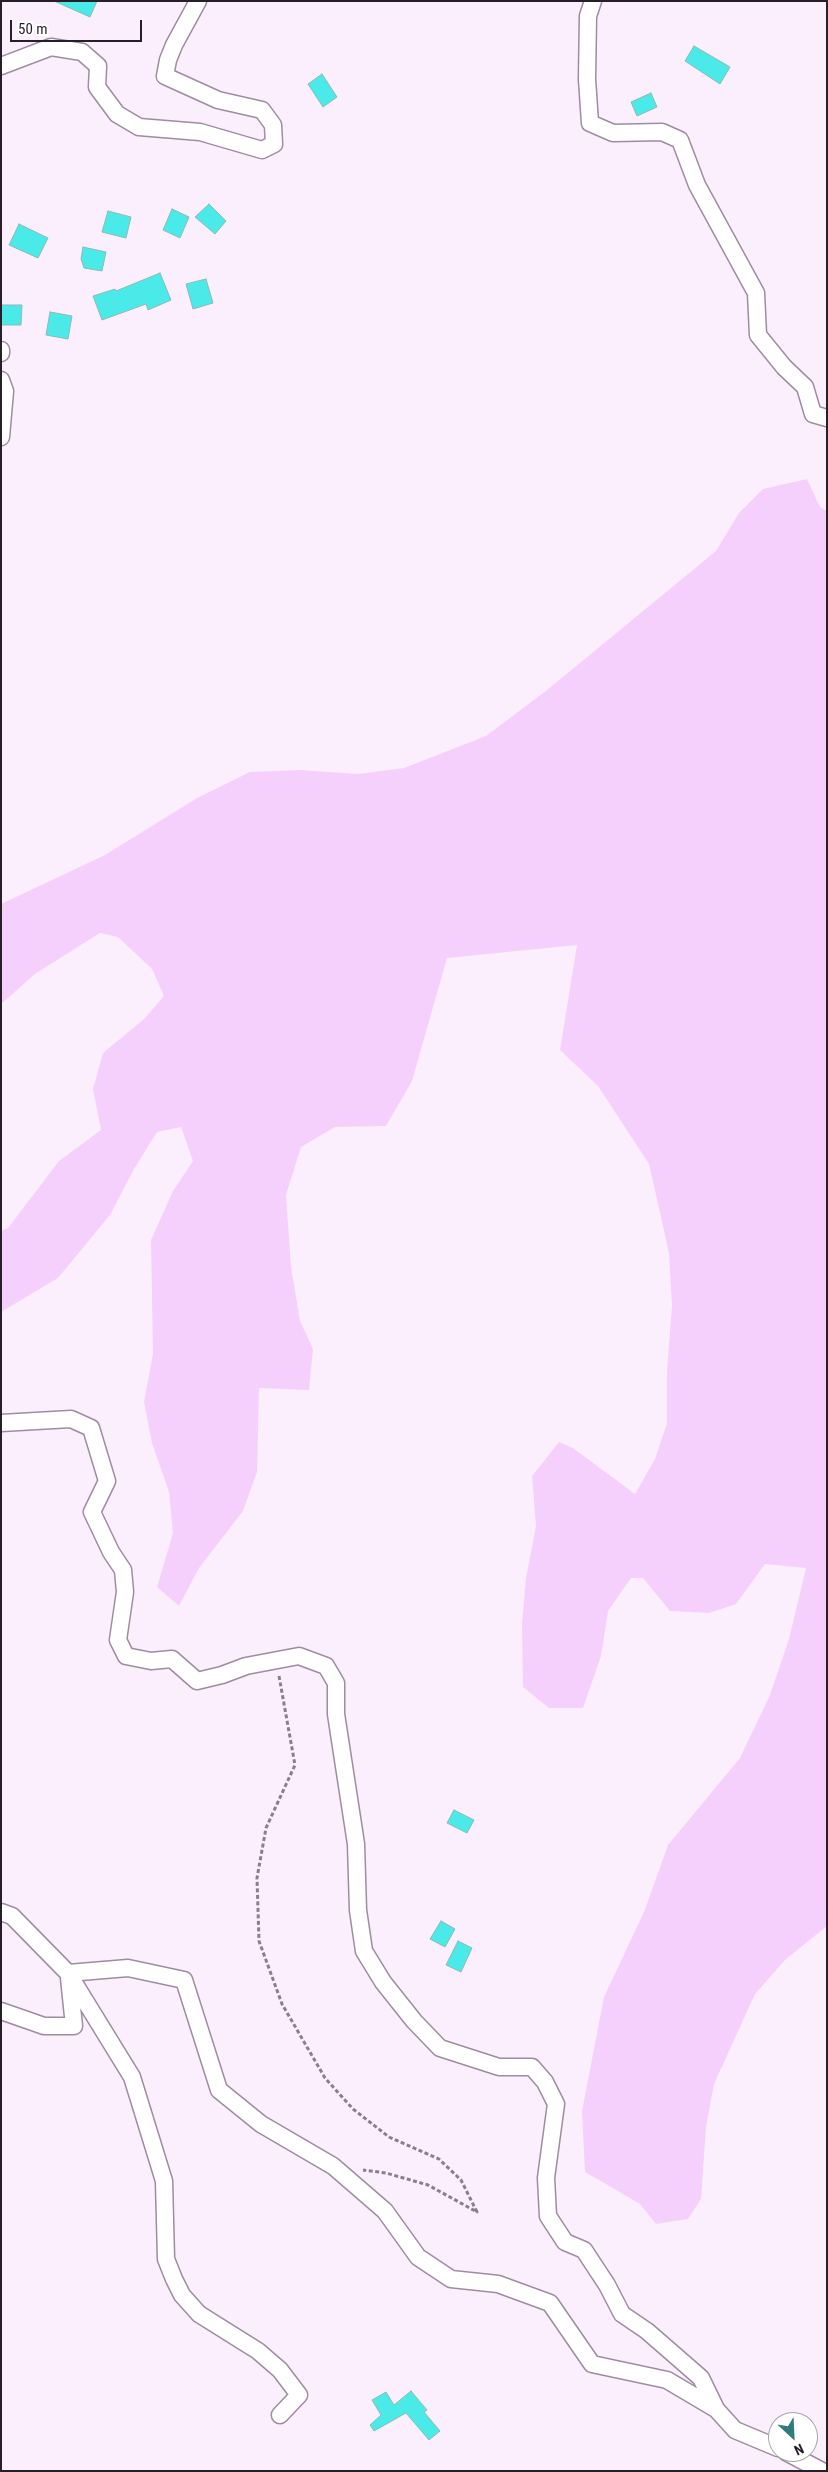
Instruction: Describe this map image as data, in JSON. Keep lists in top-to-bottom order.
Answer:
{
  "scale_bar": "50 m",
  "north": "bottom right"
}
